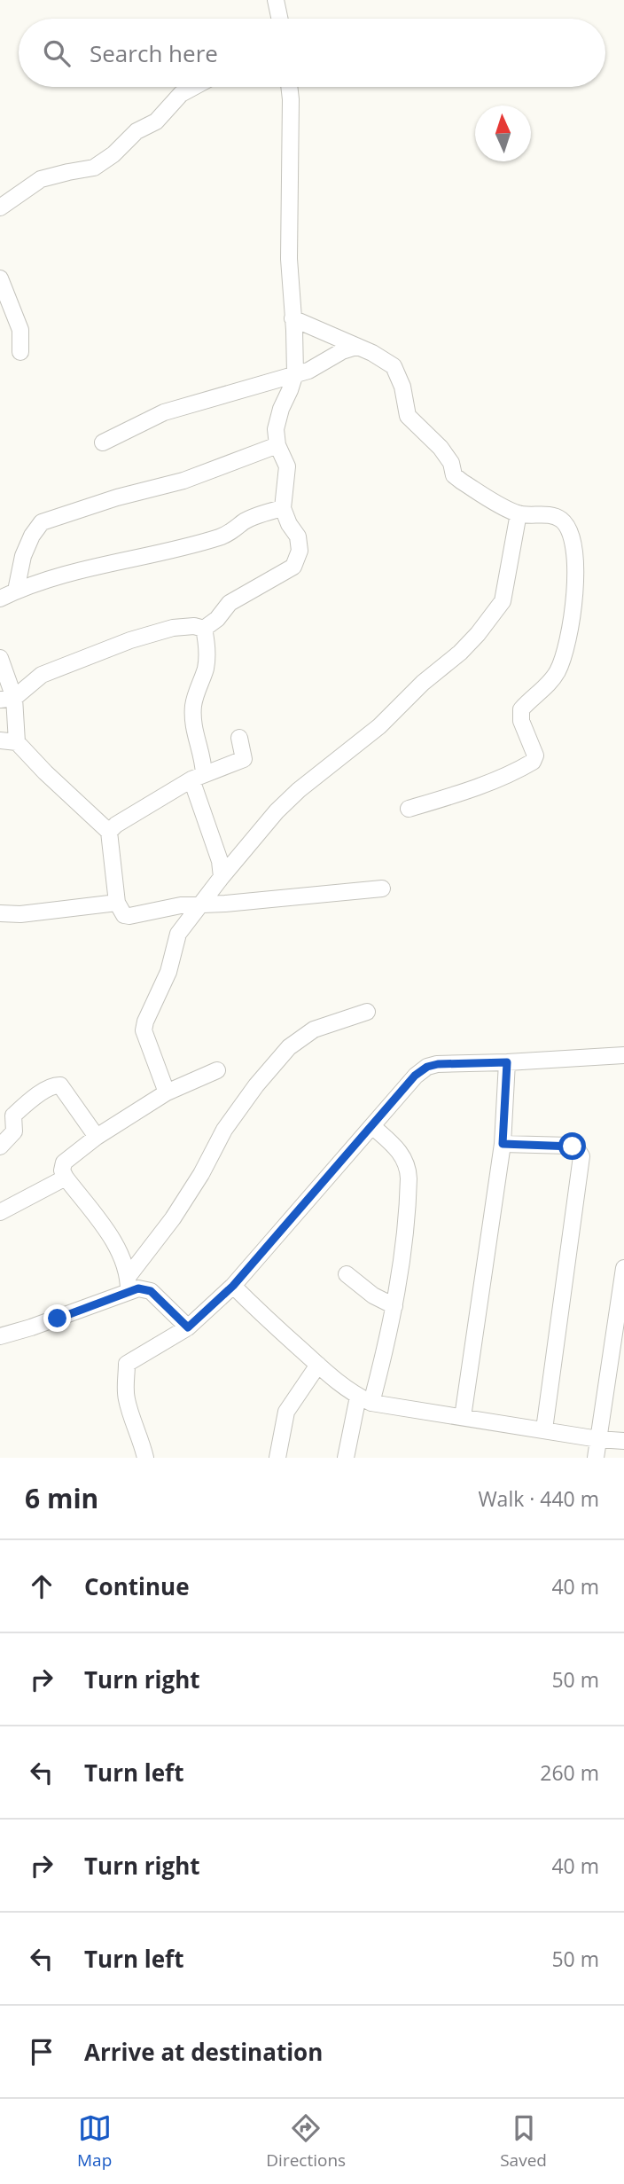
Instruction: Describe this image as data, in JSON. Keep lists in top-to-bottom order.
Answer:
{
  "north": "top",
  "page": {
    "search": "Search here",
    "heading": ["6 min", "Walk · 440 m"],
    "list": [
      ["Continue", "40 m"],
      ["Turn right", "50 m"],
      ["Turn left", "260 m"],
      ["Turn right", "40 m"],
      ["Turn left", "50 m"],
      "Arrive at destination"
    ],
    "nav": ["Map", "Directions", "Saved"]
  }
}
